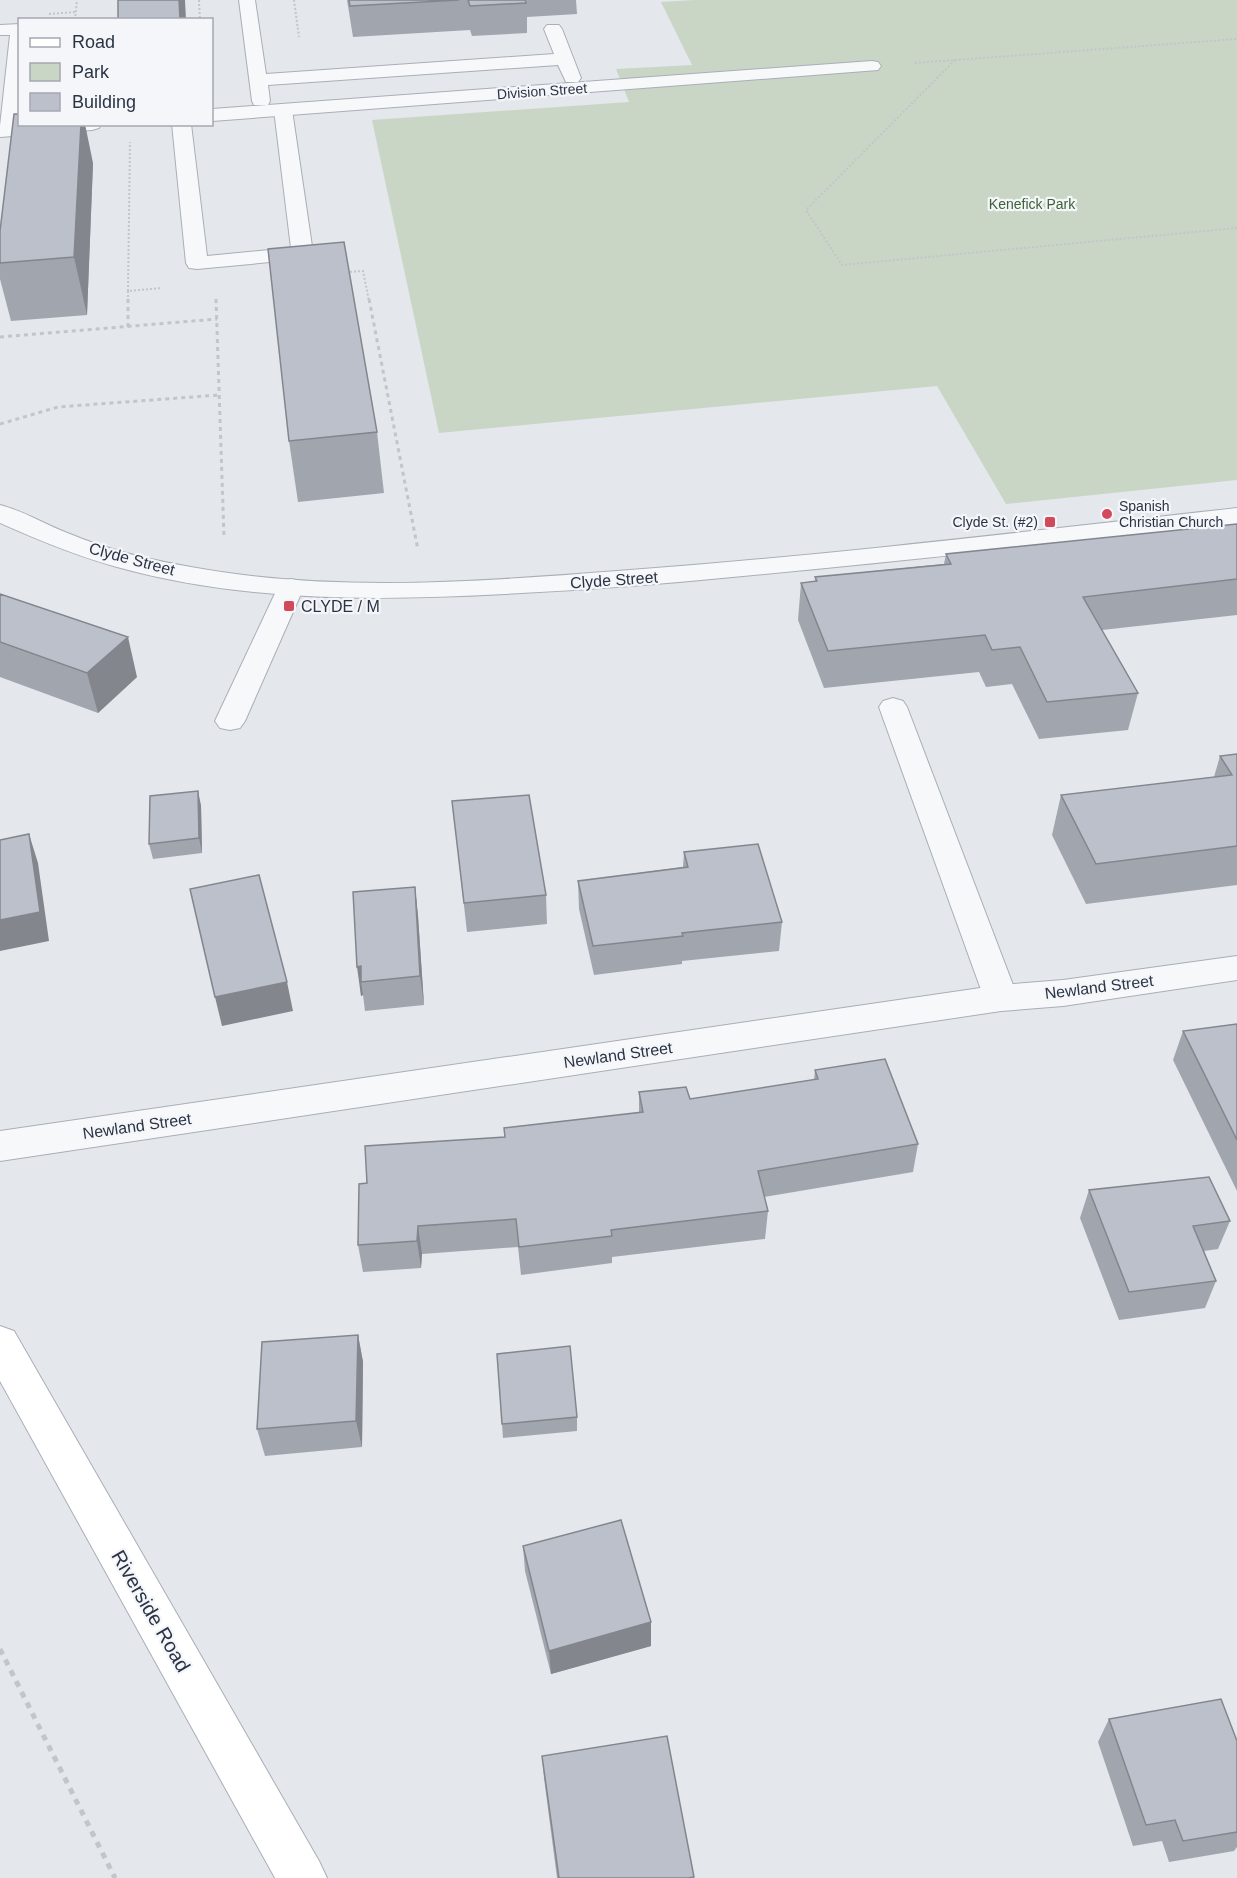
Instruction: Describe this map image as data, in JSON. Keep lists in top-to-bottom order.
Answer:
{
  "streets": {
    "street": [
      "Division Street",
      "Clyde Street",
      "Newland Street",
      "Riverside Road"
    ]
  },
  "parks": ["Kenefick Park"],
  "places": {
    "other": ["Spanish Christian Church"],
    "transit": ["Clyde St. (#2)", "CLYDE / M"]
  },
  "legend": ["Road", "Park", "Building"]
}
